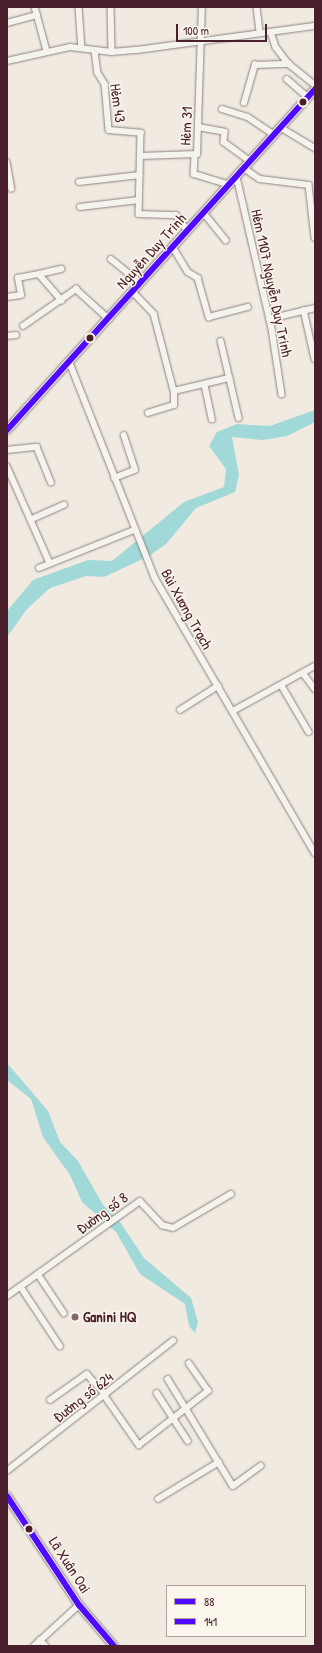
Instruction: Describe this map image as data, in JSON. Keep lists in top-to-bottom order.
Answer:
{
  "streets": {
    "main road": ["Nguyễn Duy Trinh", "Lã Xuân Oai"],
    "street": [
      "Hẻm 43",
      "Hẻm 31",
      "Hẻm 1107 Nguyễn Duy Trinh",
      "Bùi Xương Trạch",
      "Đường số 8",
      "Đường số 624"
    ]
  },
  "crossings": [
    ["Hẻm 43", "Hẻm 31"],
    ["Nguyễn Duy Trinh", "Hẻm 1107 Nguyễn Duy Trinh"],
    ["Nguyễn Duy Trinh", "Bùi Xương Trạch"]
  ],
  "places": ["Ganini HQ"],
  "lines": ["transit line 88", "transit line 141"],
  "legend": ["88", "141"],
  "scale_bar": "100 m"
}
